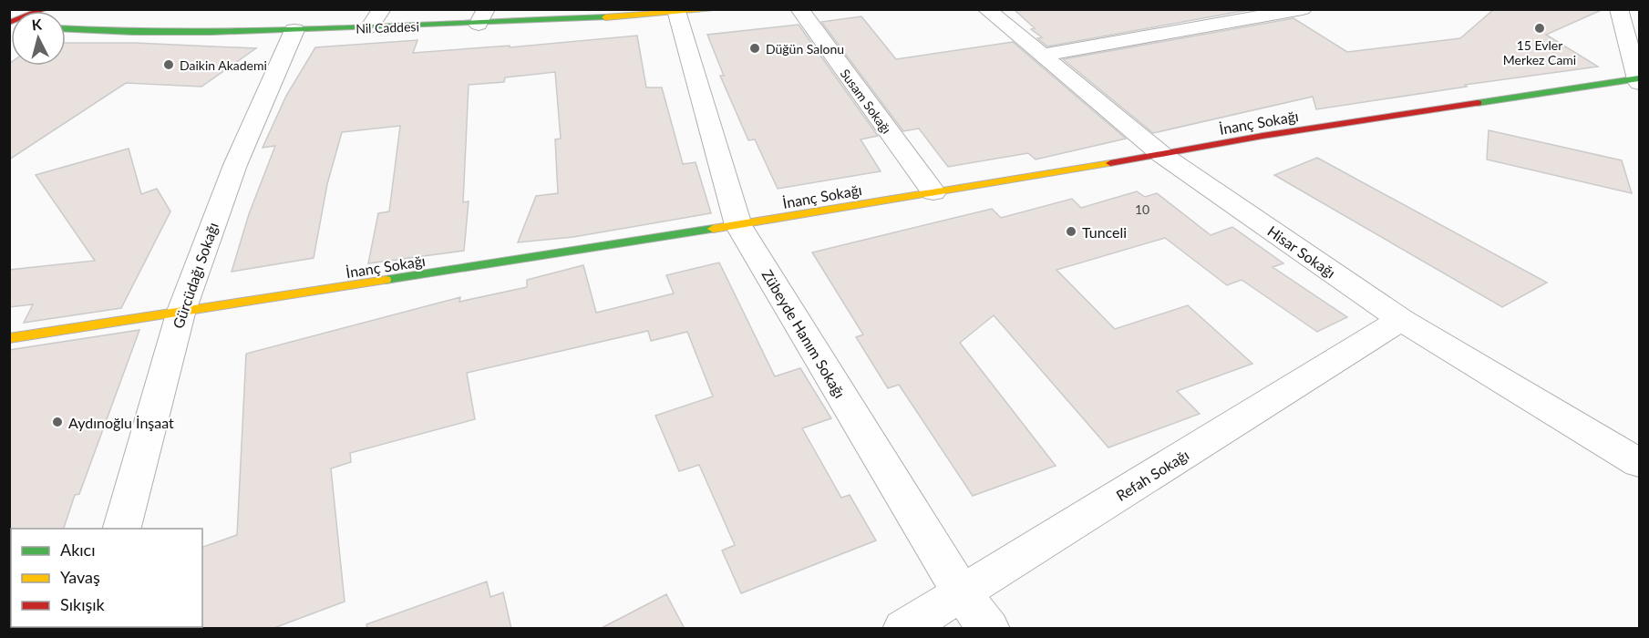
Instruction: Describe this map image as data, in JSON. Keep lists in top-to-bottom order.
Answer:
{
  "streets": {
    "street": [
      "Nil Caddesi",
      "Susam Sokağı",
      "İnanç Sokağı",
      "Hisar Sokağı",
      "Gürcüdağı Sokağı",
      "Zübeyde Hanım Sokağı",
      "Refah Sokağı"
    ]
  },
  "crossings": [
    ["Nil Caddesi", "Gürcüdağı Sokağı"],
    ["Nil Caddesi", "Zübeyde Hanım Sokağı"],
    ["Susam Sokağı", "İnanç Sokağı"],
    ["İnanç Sokağı", "Hisar Sokağı"],
    ["İnanç Sokağı", "Gürcüdağı Sokağı"],
    ["İnanç Sokağı", "Zübeyde Hanım Sokağı"],
    ["Hisar Sokağı", "Refah Sokağı"],
    ["Zübeyde Hanım Sokağı", "Refah Sokağı"]
  ],
  "places": [
    "15 Evler Merkez Cami",
    "Düğün Salonu",
    "Daikin Akademi",
    "Tunceli",
    "Aydınoğlu İnşaat"
  ],
  "house_numbers": ["10"],
  "legend": ["Akıcı", "Yavaş", "Sıkışık"],
  "north": "top"
}
